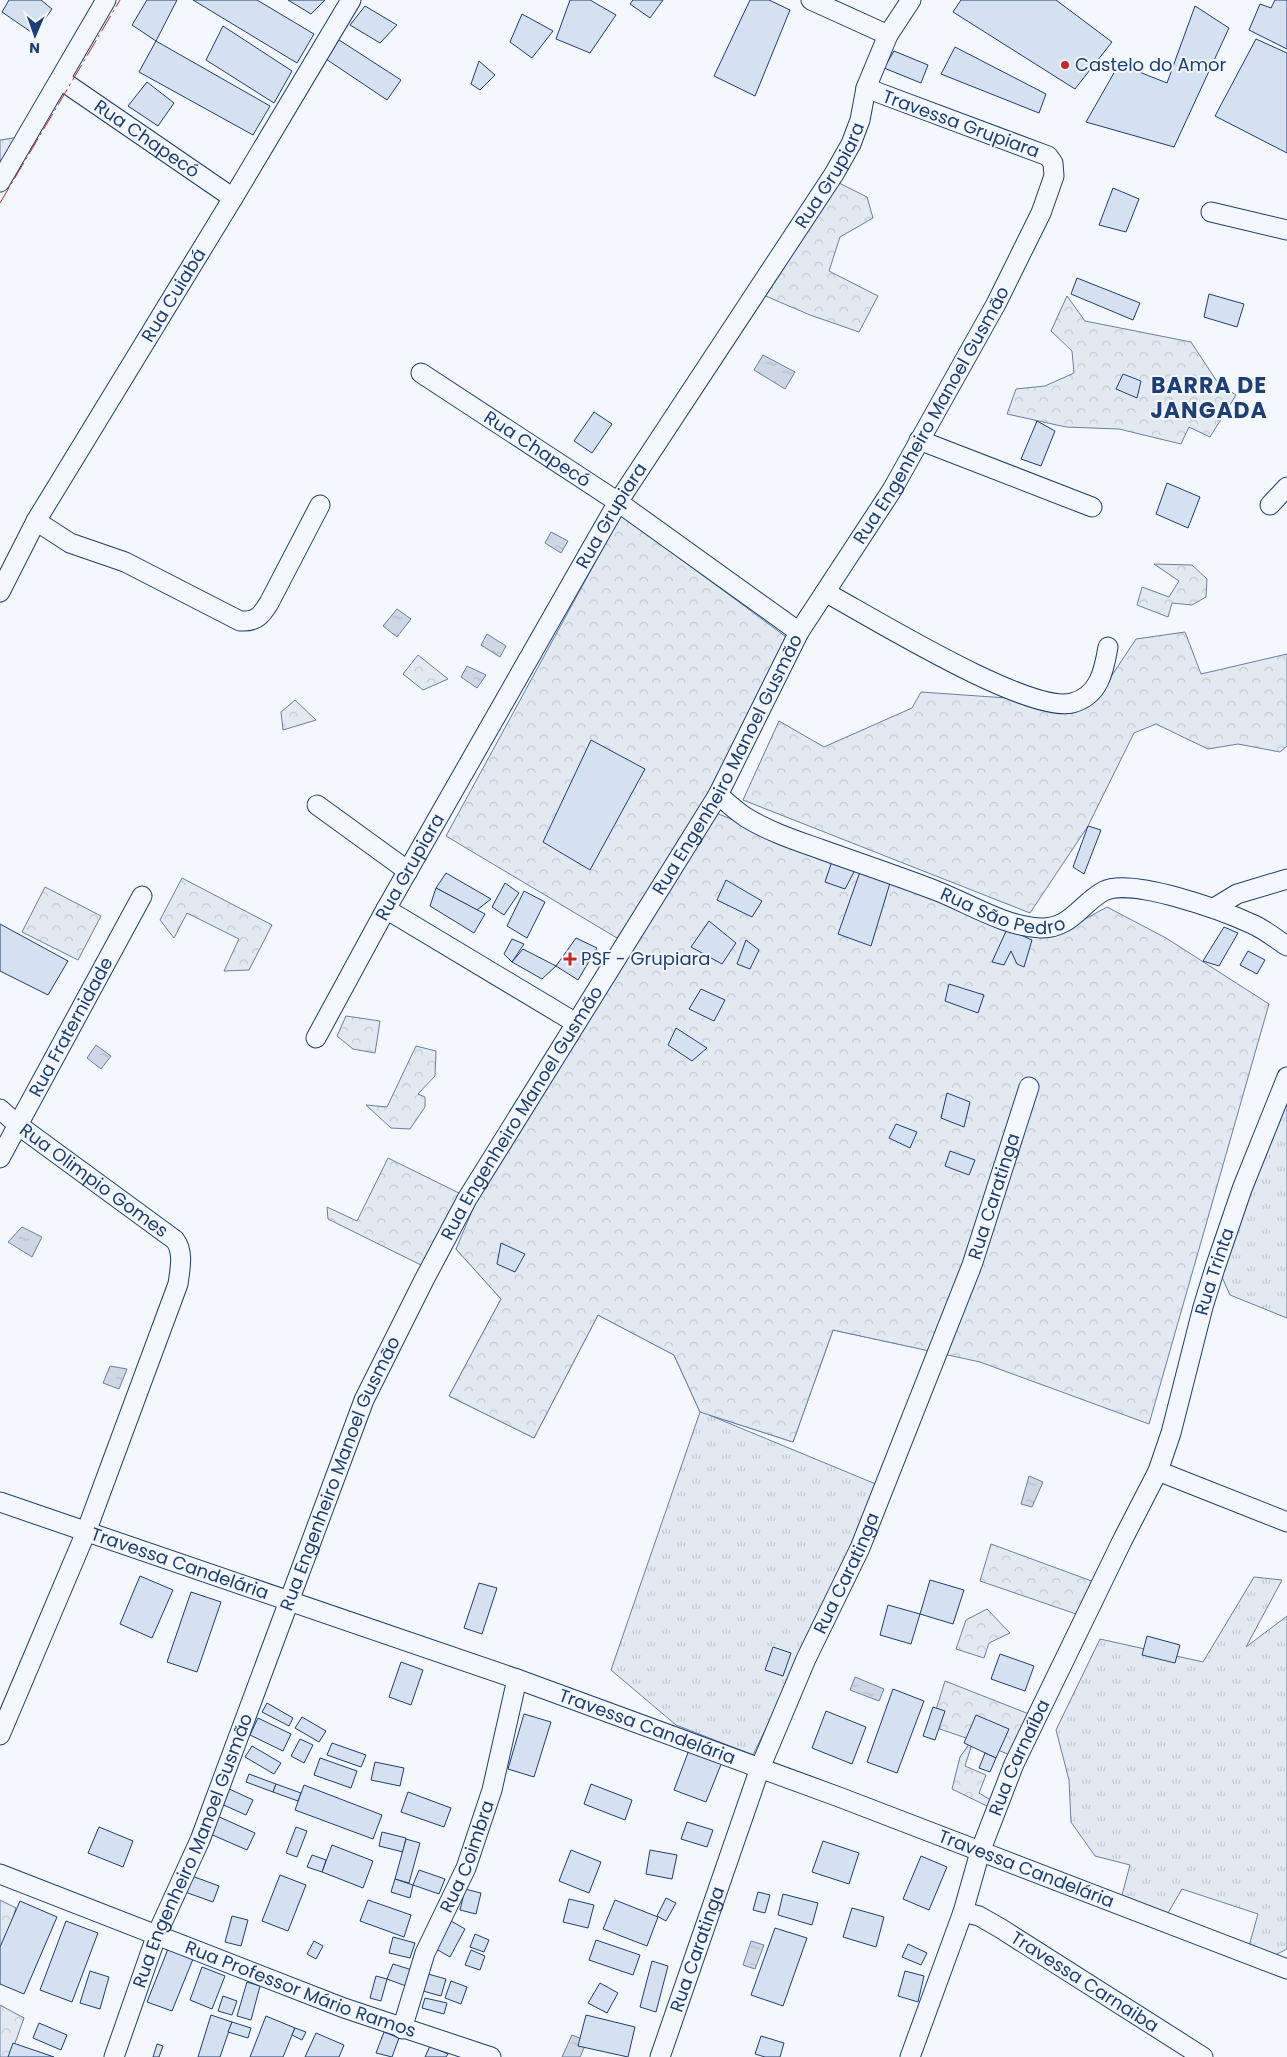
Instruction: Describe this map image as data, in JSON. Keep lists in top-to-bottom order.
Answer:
{
  "streets": {
    "street": [
      "Travessa Grupiara",
      "Rua Chapecó",
      "Rua Grupiara",
      "Rua Cuiabá",
      "Rua Engenheiro Manoel Gusmão",
      "Rua São Pedro",
      "Rua Fraternidade",
      "Rua Olimpio Gomes",
      "Rua Caratinga",
      "Rua Trinta",
      "Travessa Candelária",
      "Rua Carnaíba",
      "Rua Coimbra",
      "Travessa Carnaiba",
      "Rua Professor Mário Ramos"
    ]
  },
  "crossings": [
    ["Travessa Grupiara", "Rua Grupiara"],
    ["Travessa Grupiara", "Rua Engenheiro Manoel Gusmão"],
    ["Rua Chapecó", "Rua Grupiara"],
    ["Rua Chapecó", "Rua Cuiabá"],
    ["Rua Chapecó", "Rua Engenheiro Manoel Gusmão"],
    ["Rua Engenheiro Manoel Gusmão", "Rua São Pedro"],
    ["Rua Engenheiro Manoel Gusmão", "Travessa Candelária"],
    ["Rua Engenheiro Manoel Gusmão", "Rua Professor Mário Ramos"],
    ["Rua Fraternidade", "Rua Olimpio Gomes"],
    ["Rua Olimpio Gomes", "Travessa Candelária"],
    ["Rua Caratinga", "Travessa Candelária"],
    ["Rua Trinta", "Rua Carnaíba"],
    ["Travessa Candelária", "Rua Carnaíba"],
    ["Travessa Candelária", "Rua Coimbra"],
    ["Rua Carnaíba", "Travessa Carnaiba"],
    ["Rua Coimbra", "Rua Professor Mário Ramos"]
  ],
  "districts": ["BARRA DE JANGADA"],
  "places": {
    "other": ["Castelo do Amor"],
    "health": ["PSF - Grupiara"]
  },
  "north": "bottom"
}
